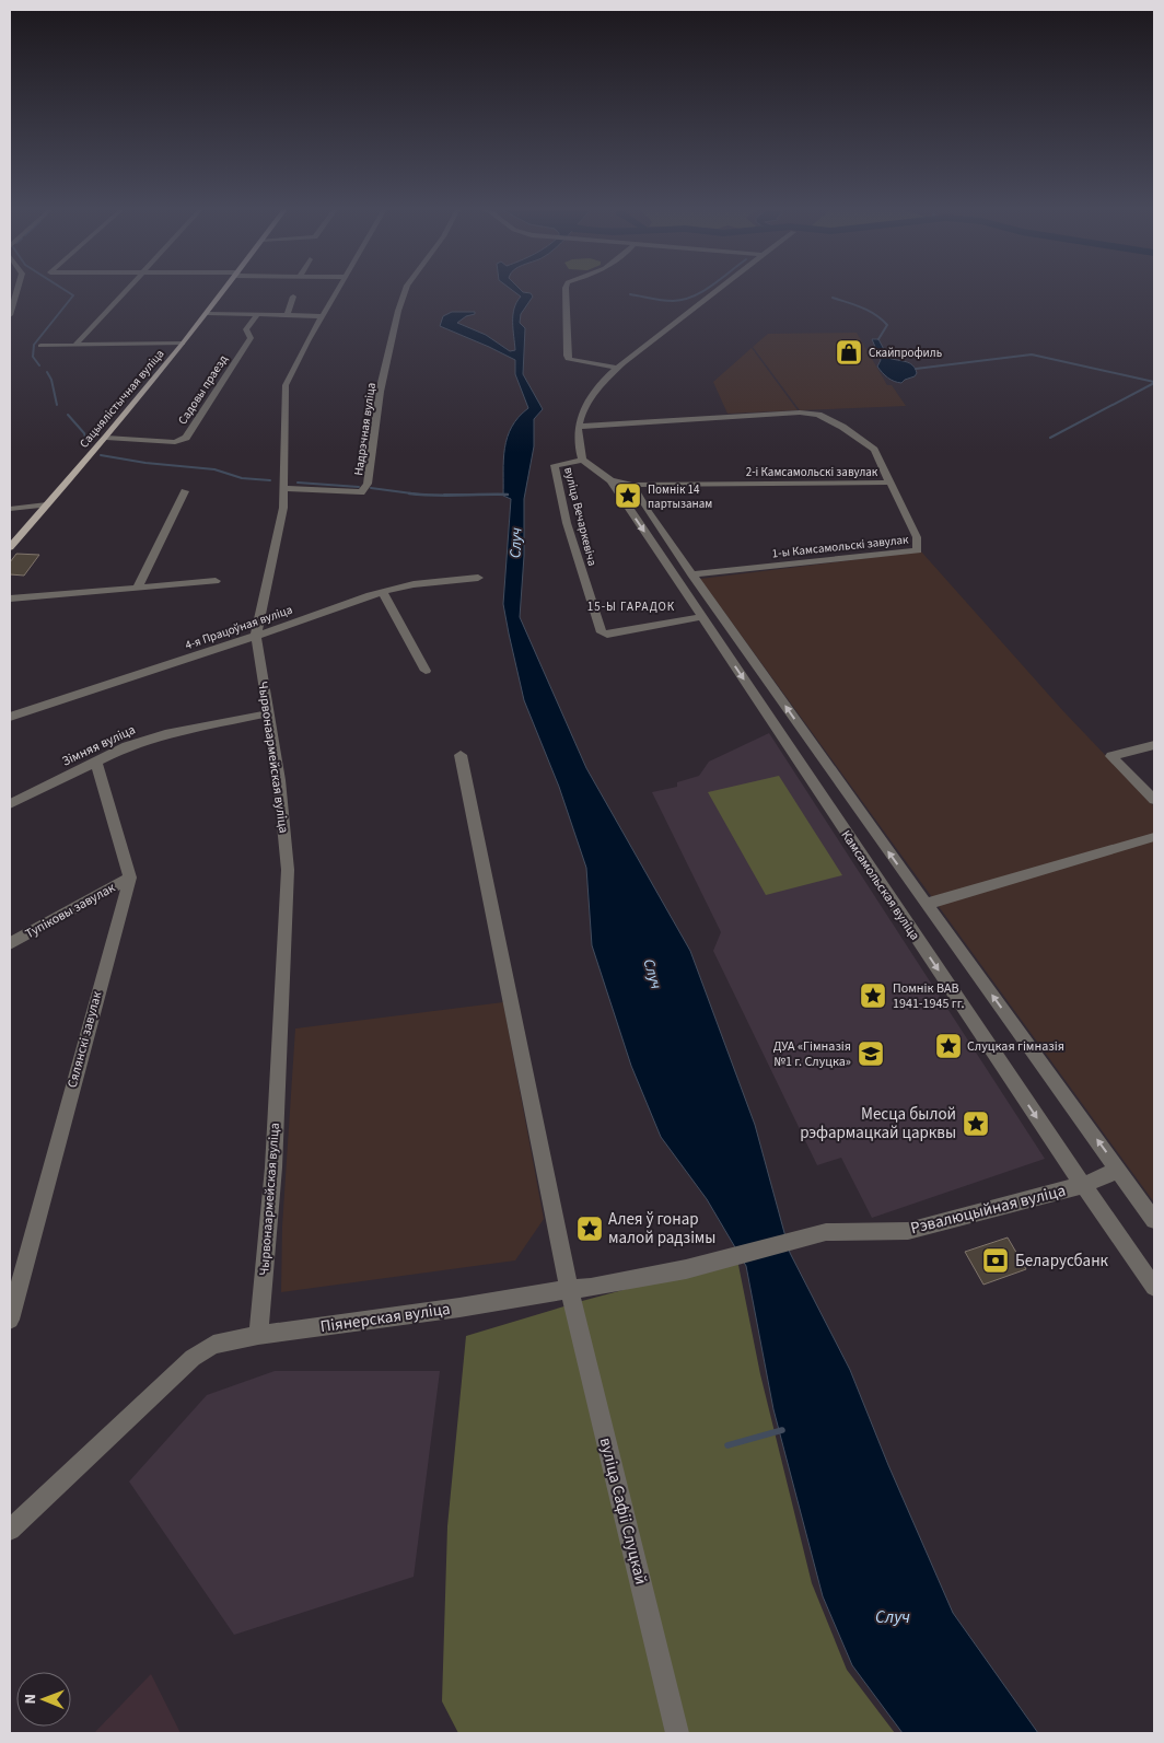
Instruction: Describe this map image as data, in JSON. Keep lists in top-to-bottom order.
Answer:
{
  "streets": {
    "main road": ["Сацыялістычная вуліца"],
    "street": [
      "Садовы праезд",
      "Надрэчная вуліца",
      "2-і Камсамольскі завулак",
      "вуліца Вечаркевіча",
      "1-ы Камсамольскі завулак",
      "4-я Працоўная вуліца",
      "Зімняя вуліца",
      "Чырвонаармейская вуліца",
      "Камсамольская вуліца",
      "Тупіковы завулак",
      "Сялянскі завулак",
      "Рэвалюцыйная вуліца",
      "Піянерская вуліца",
      "вуліца Сафіі Слуцкай"
    ]
  },
  "crossings": [
    ["Садовы праезд", "Сацыялістычная вуліца"],
    ["Надрэчная вуліца", "Чырвонаармейская вуліца"],
    ["2-і Камсамольскі завулак", "вуліца Вечаркевіча"],
    ["2-і Камсамольскі завулак", "1-ы Камсамольскі завулак"],
    ["2-і Камсамольскі завулак", "Камсамольская вуліца"],
    ["вуліца Вечаркевіча", "Камсамольская вуліца"],
    ["1-ы Камсамольскі завулак", "Камсамольская вуліца"],
    ["4-я Працоўная вуліца", "Чырвонаармейская вуліца"],
    ["Зімняя вуліца", "Чырвонаармейская вуліца"],
    ["Чырвонаармейская вуліца", "Піянерская вуліца"],
    ["Камсамольская вуліца", "Рэвалюцыйная вуліца"],
    ["Тупіковы завулак", "Сялянскі завулак"],
    ["Рэвалюцыйная вуліца", "Піянерская вуліца"],
    ["Піянерская вуліца", "вуліца Сафіі Слуцкай"]
  ],
  "districts": ["15-Ы ГАРАДОК"],
  "water": ["Случ"],
  "places": {
    "shop": ["Скайпрофиль"],
    "place": [
      "Помнік 14 партызанам",
      "Помнік ВАВ 1941-1945 гг.",
      "Слуцкая гімназія",
      "Месца былой рэфармацкай царквы",
      "Алея ў гонар малой радзімы"
    ],
    "school or university": ["ДУА «Гімназія №1 г. Слуцка»"],
    "bank": ["Беларусбанк"]
  },
  "north": "left"
}
